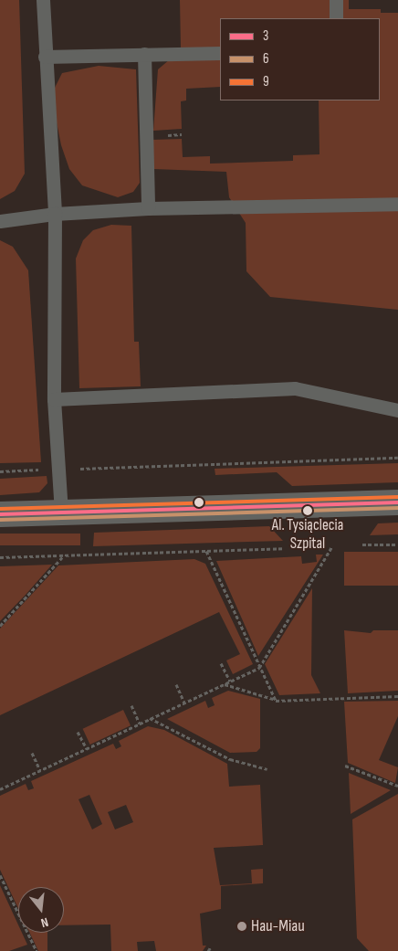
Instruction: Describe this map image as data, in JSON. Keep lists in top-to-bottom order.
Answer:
{
  "places": ["Al. Tysiąclecia Szpital", "Hau-Miau"],
  "lines": ["transit line 9", "transit line 3", "transit line 6"],
  "legend": ["3", "6", "9"],
  "north": "bottom"
}
